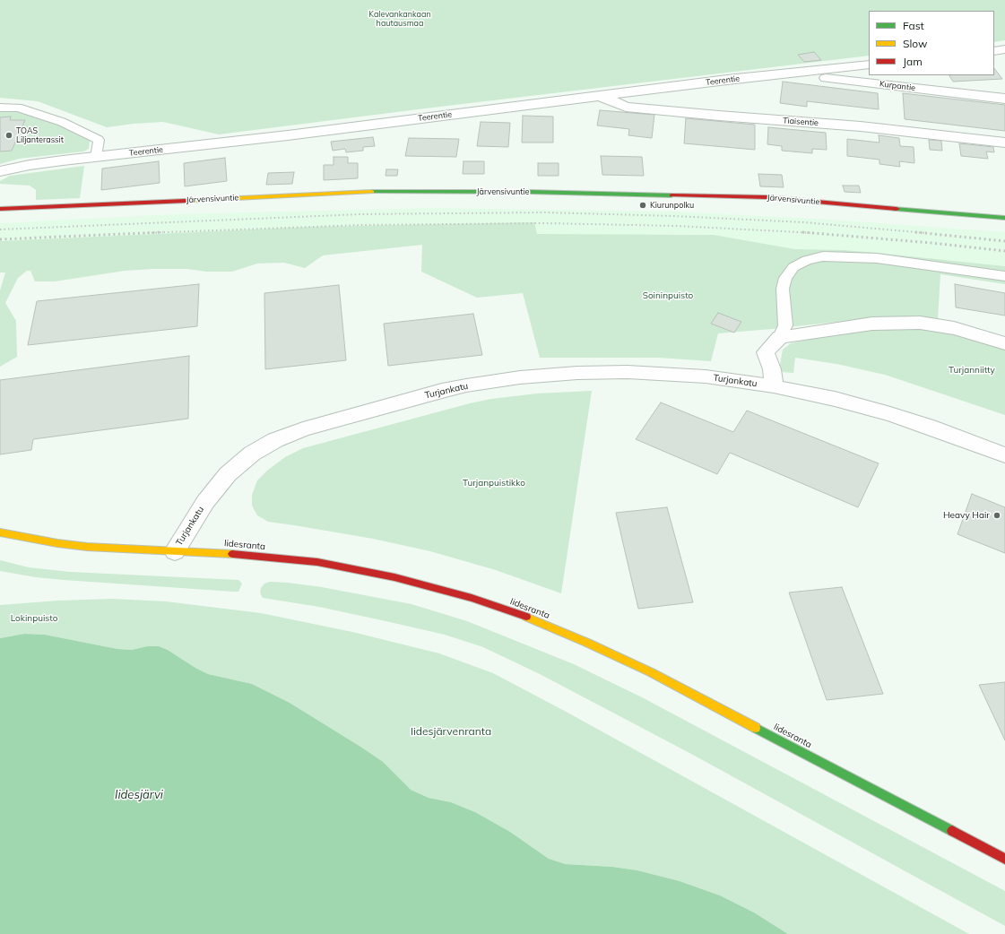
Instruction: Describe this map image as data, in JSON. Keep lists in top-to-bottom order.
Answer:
{
  "streets": {
    "street": [
      "Teerentie",
      "Kurpantie",
      "Tiaisentie",
      "Järvensivuntie",
      "Turjankatu",
      "Iidesranta"
    ]
  },
  "crossings": [
    ["Teerentie", "Kurpantie"],
    ["Teerentie", "Tiaisentie"],
    ["Turjankatu", "Iidesranta"]
  ],
  "water": ["Iidesjärvi"],
  "parks": [
    "Kalevankankaan hautausmaa",
    "Soininpuisto",
    "Turjanniitty",
    "Turjanpuistikko",
    "Lokinpuisto",
    "Iidesjärvenranta"
  ],
  "places": ["TOAS Liljanterassit", "Kiurunpolku", "Heavy Hair"],
  "legend": ["Fast", "Slow", "Jam"]
}
